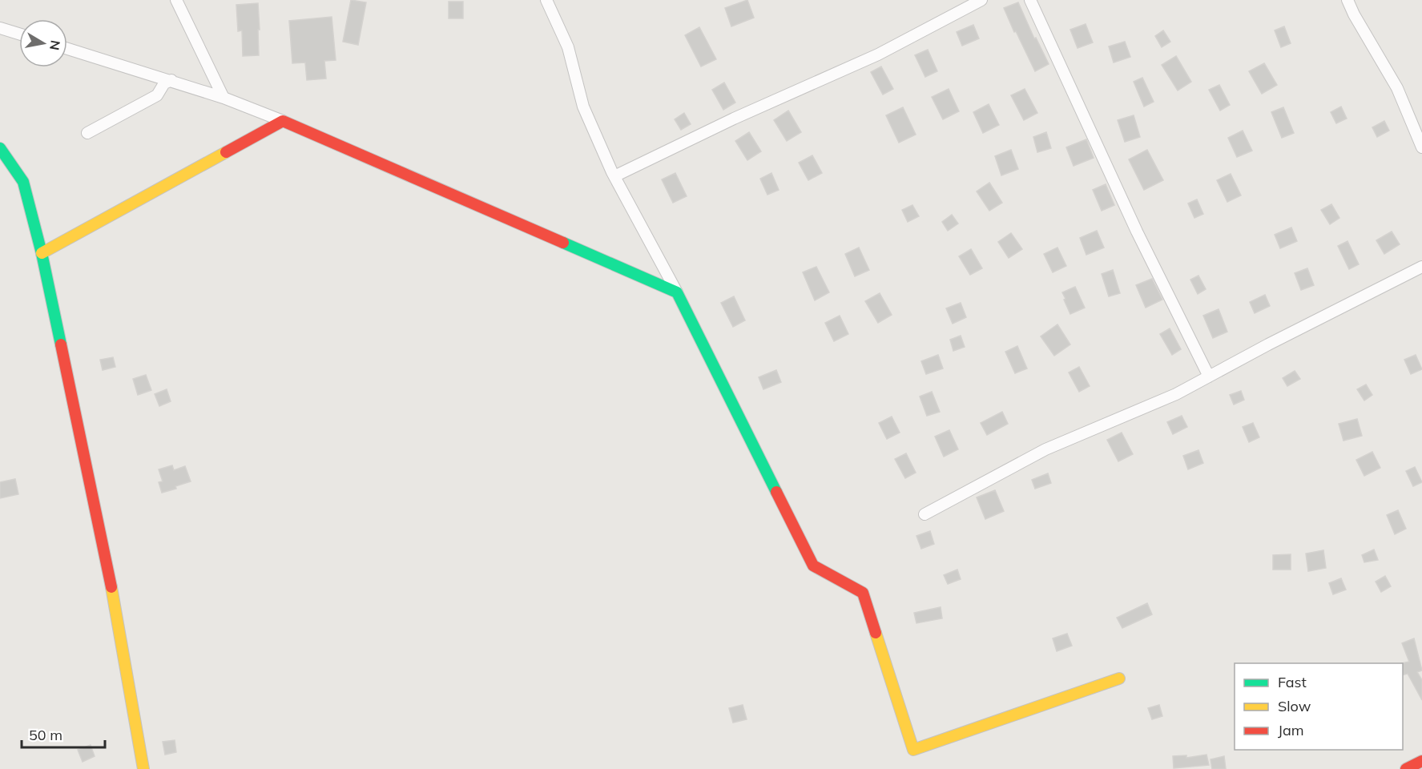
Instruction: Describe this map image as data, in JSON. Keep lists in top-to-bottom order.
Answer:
{
  "legend": ["Fast", "Slow", "Jam"],
  "scale_bar": "50 m",
  "north": "right"
}
